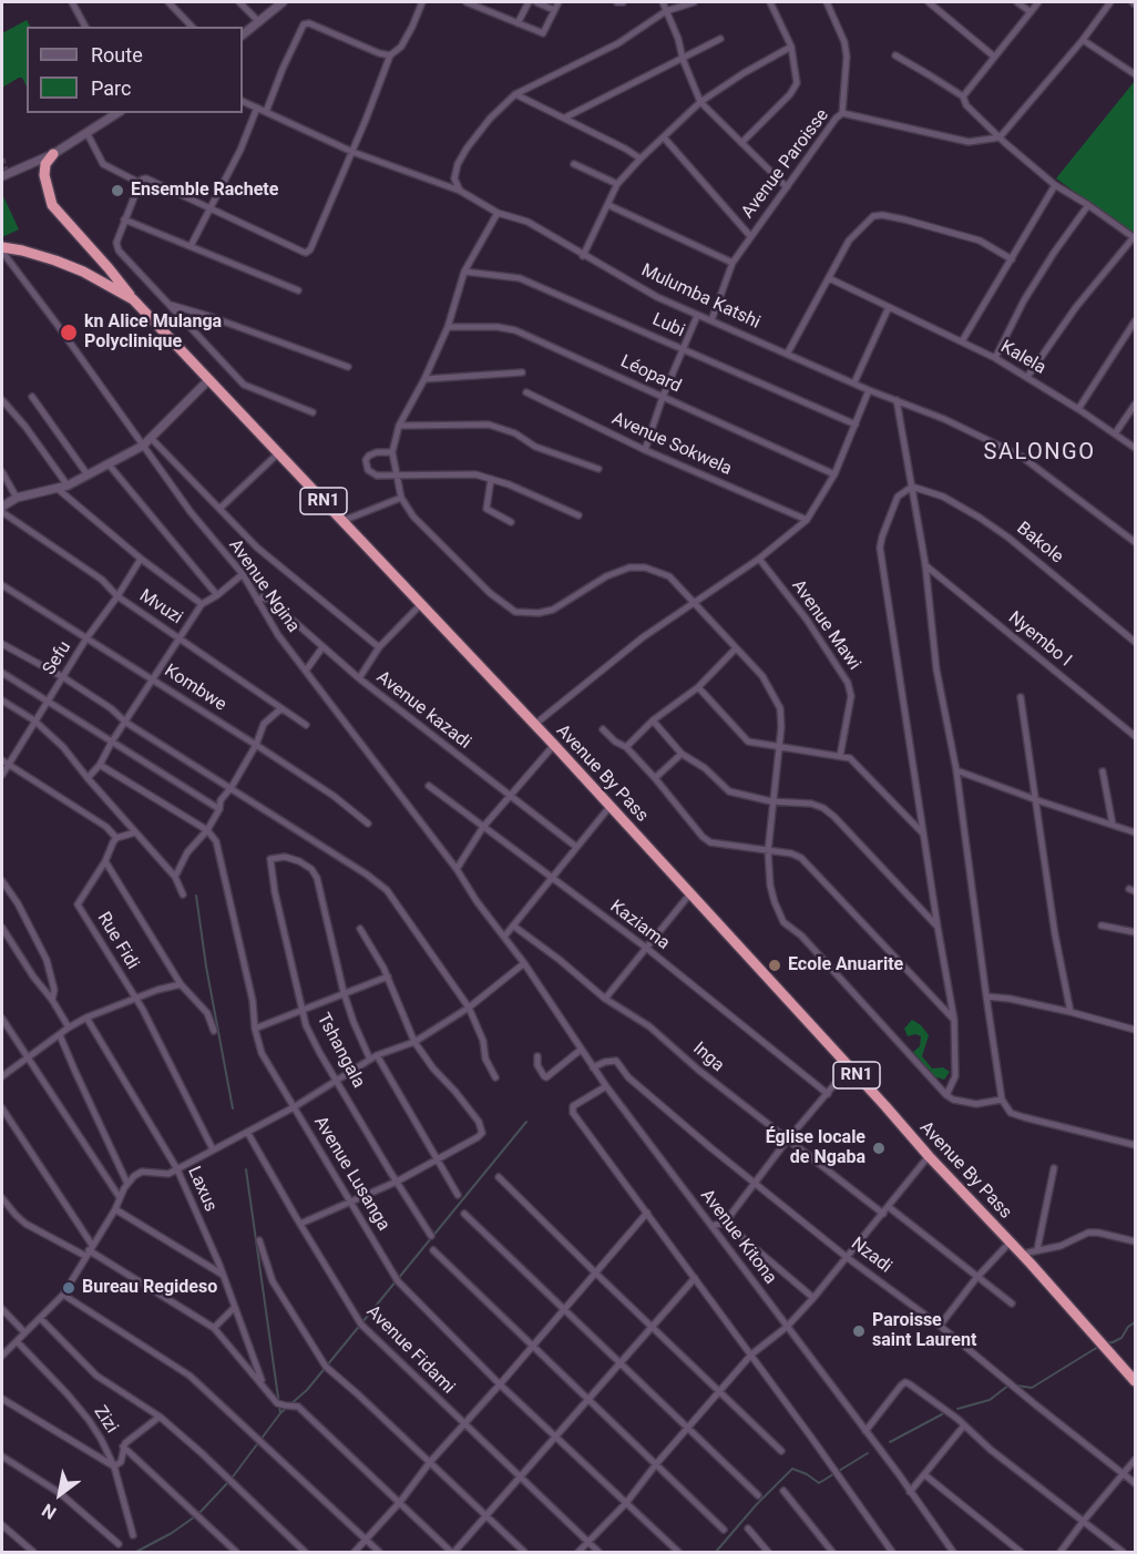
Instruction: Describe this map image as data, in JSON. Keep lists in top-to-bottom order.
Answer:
{
  "streets": {
    "highway": ["RN1", "Avenue By Pass"],
    "street": [
      "Avenue Paroisse",
      "Mulumba Katshi",
      "Lubi",
      "Kalela",
      "Léopard",
      "Avenue Sokwela",
      "Bakole",
      "Avenue Ngina",
      "Mvuzi",
      "Avenue Mawi",
      "Nyembo I",
      "Sefu",
      "Kombwe",
      "Avenue kazadi",
      "Kaziama",
      "Rue Fidi",
      "Tshangala",
      "Inga",
      "Avenue Lusanga",
      "Laxus",
      "Avenue Kitona",
      "Nzadi",
      "Avenue Fidami",
      "Zizi"
    ]
  },
  "crossings": [
    ["Avenue Paroisse", "Mulumba Katshi"],
    ["Avenue Ngina", "Avenue kazadi"],
    ["Avenue Ngina", "Avenue By Pass"],
    ["Avenue Ngina", "Avenue Kitona"],
    ["Mvuzi", "Sefu"],
    ["Sefu", "Kombwe"],
    ["Avenue Kitona", "Nzadi"]
  ],
  "districts": ["SALONGO"],
  "places": [
    "Ensemble Rachete",
    "kn Alice Mulanga Polyclinique",
    "Ecole Anuarite",
    "Église locale de Ngaba",
    "Bureau Regideso",
    "Paroisse saint Laurent"
  ],
  "legend": ["Route", "Parc"],
  "north": "bottom left"
}
